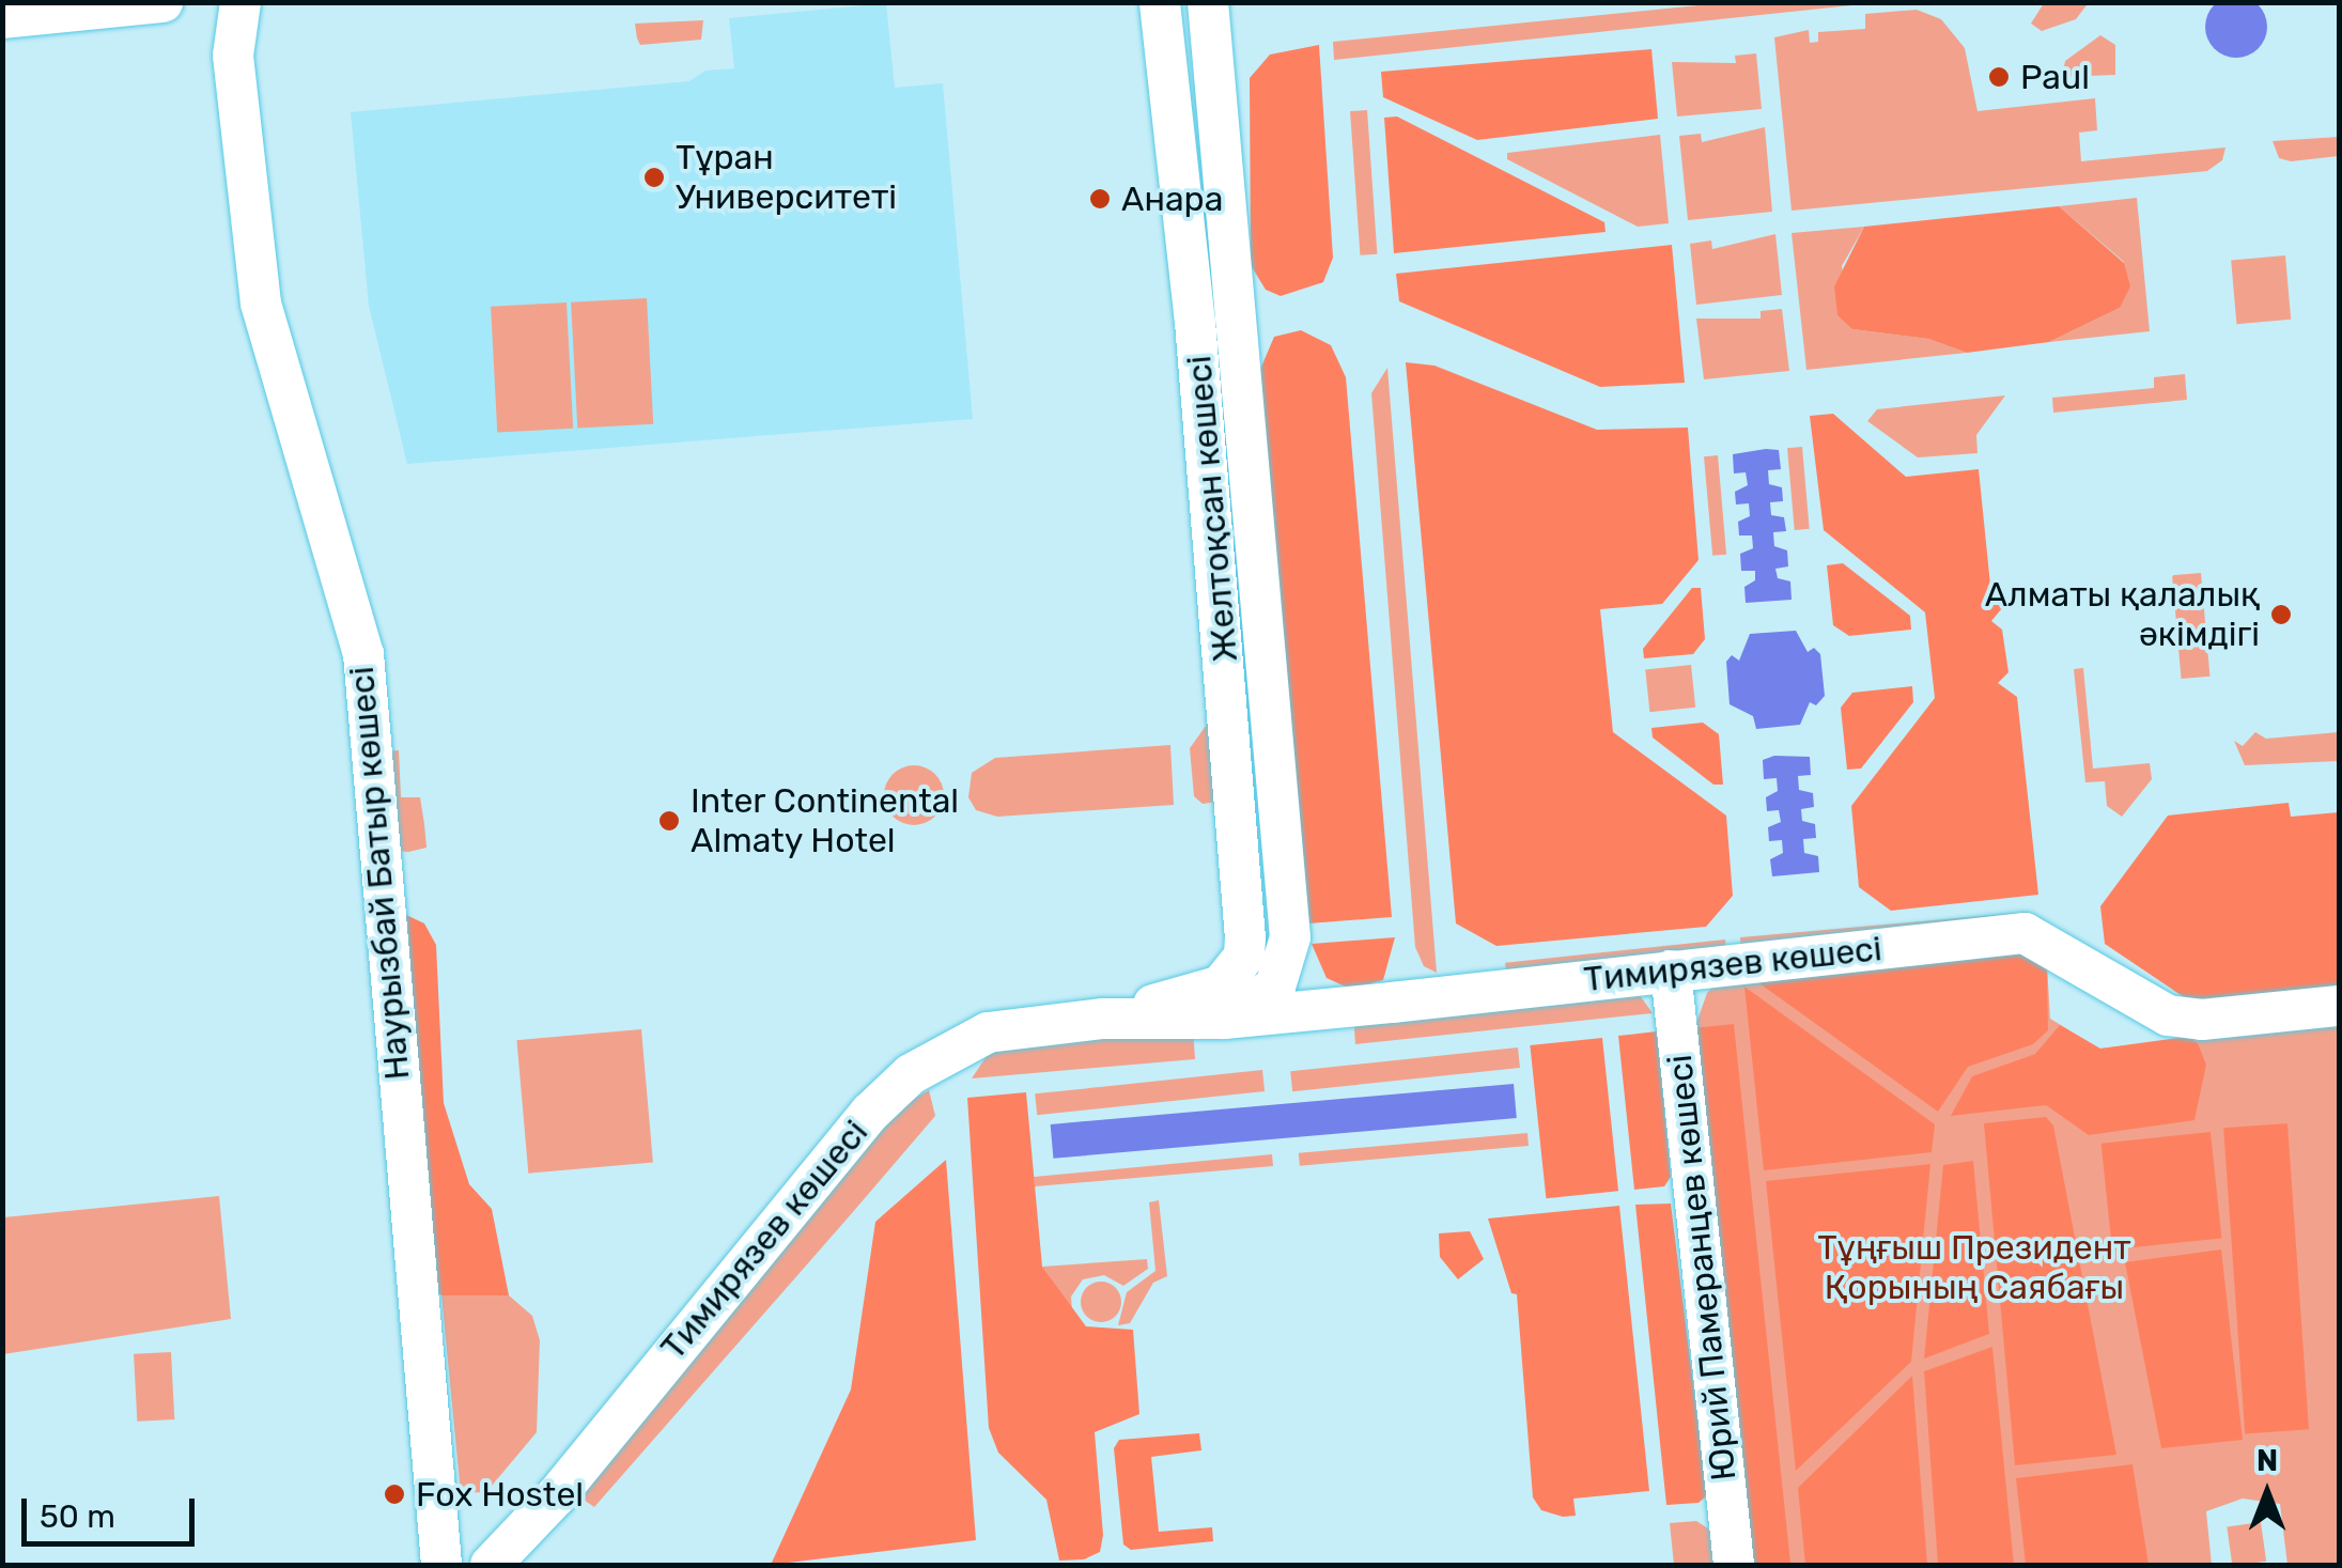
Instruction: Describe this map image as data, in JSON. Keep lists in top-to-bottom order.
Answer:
{
  "streets": {
    "street": [
      "Желтоқсан көшесі",
      "Наурызбай Батыр көшесі",
      "Тимирязев көшесі",
      "Юрий Памеранцев көшесі"
    ]
  },
  "crossings": [
    ["Желтоқсан көшесі", "Тимирязев көшесі"],
    ["Тимирязев көшесі", "Юрий Памеранцев көшесі"]
  ],
  "parks": ["Тұңғыш Президент Қорының Саябағы"],
  "places": [
    "Paul",
    "Тұран Университеті",
    "Анара",
    "Алматы қалалық әкімдігі",
    "Inter Continental Almaty Hotel",
    "Fox Hostel"
  ],
  "scale_bar": "50 m",
  "north": "top"
}
